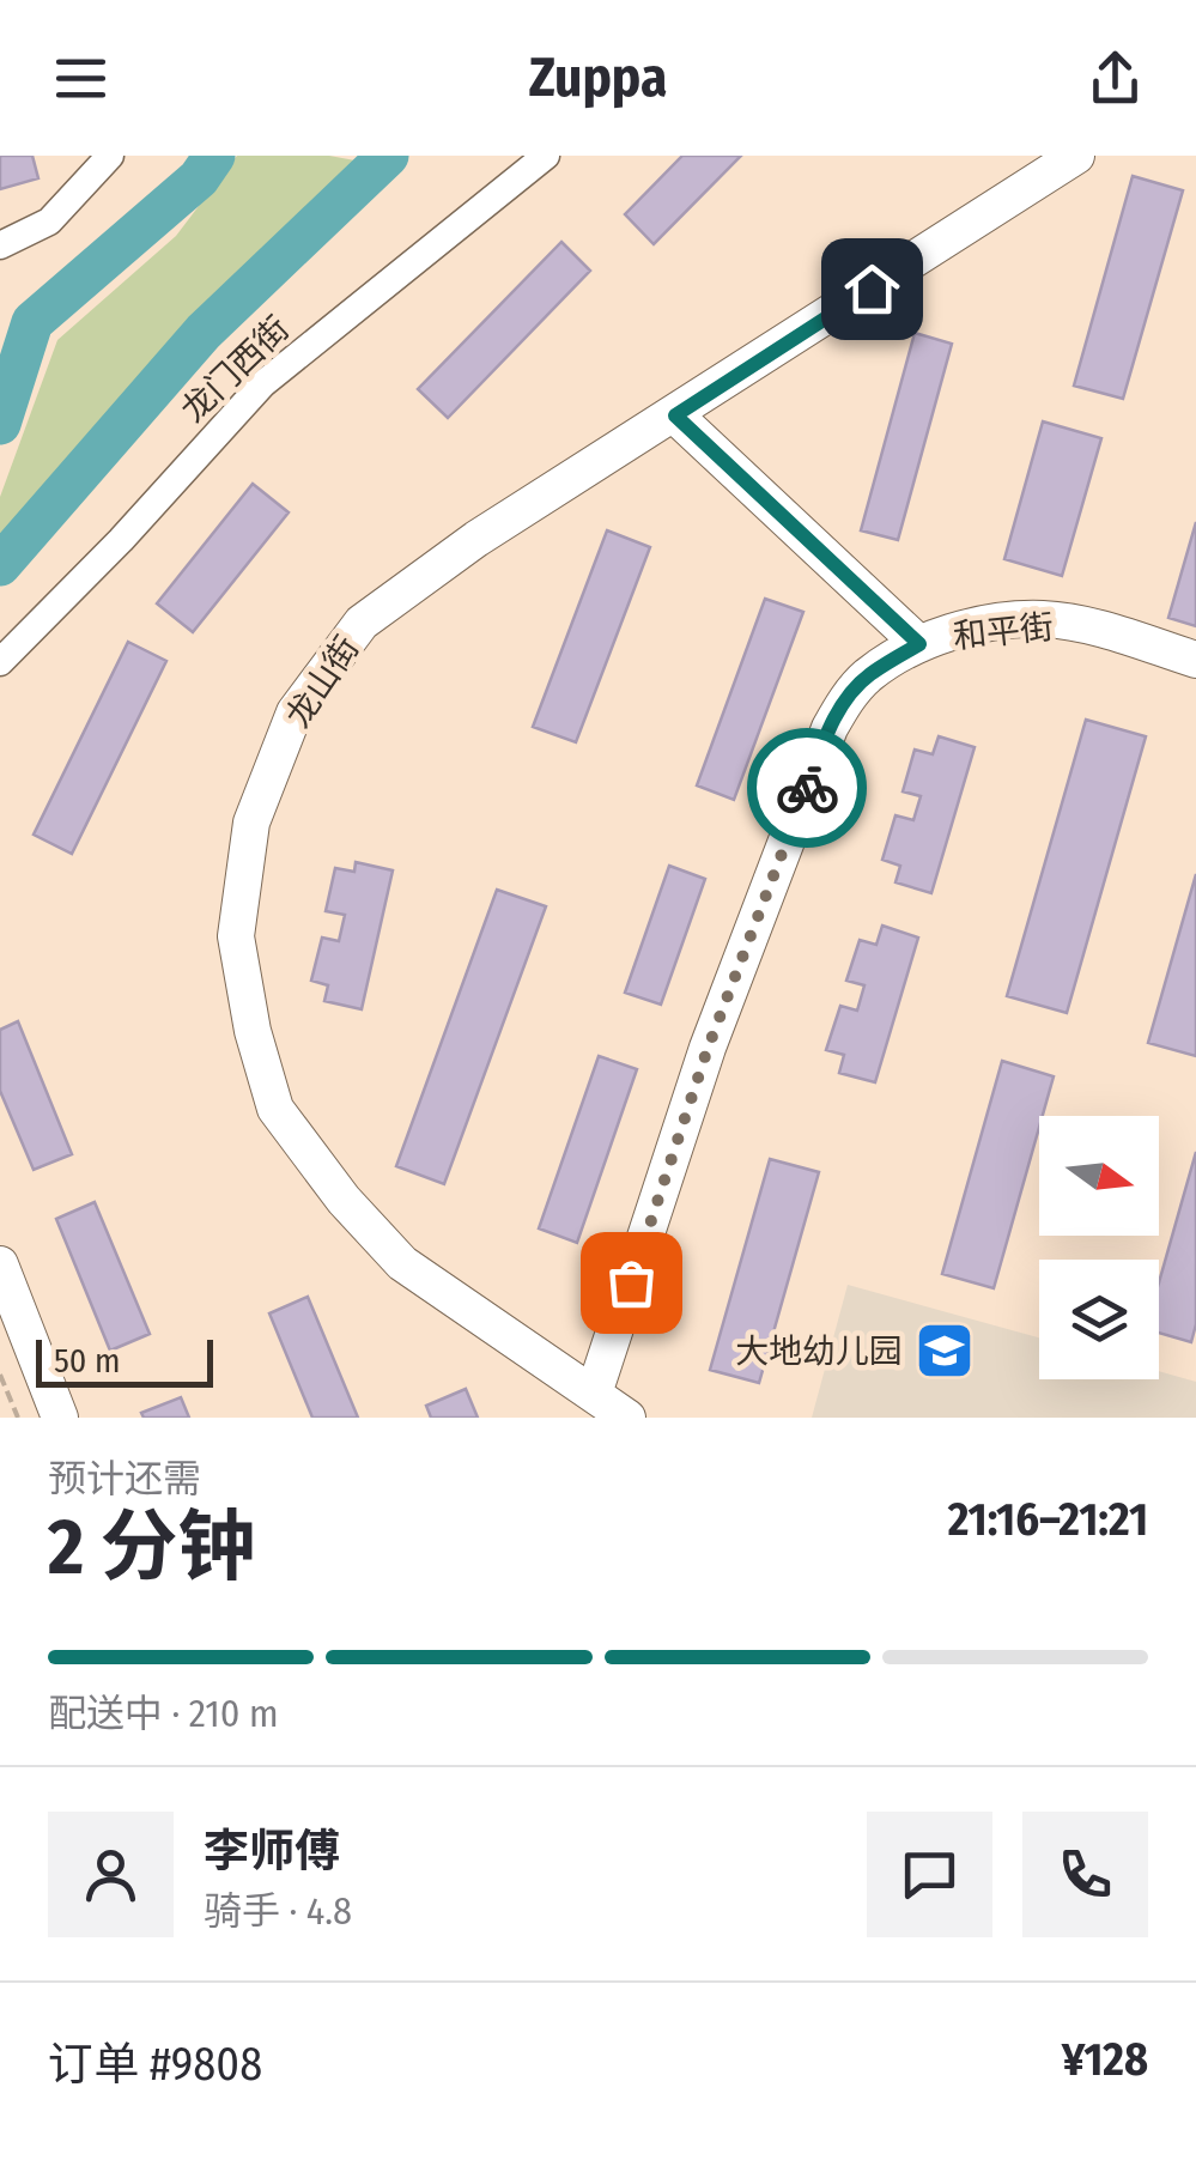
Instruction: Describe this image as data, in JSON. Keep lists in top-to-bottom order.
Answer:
{
  "streets": {
    "street": ["龙门西街", "和平街", "龙山街"]
  },
  "crossings": [
    ["和平街", "龙山街"]
  ],
  "places": {
    "school or university": ["大地幼儿园"]
  },
  "scale_bar": "50 m",
  "north": "right",
  "page": {
    "header": "Zuppa",
    "scale": "50 m",
    "heading": ["2 分钟", "预计还需", "21:16–21:21"],
    "panel": [
      "李师傅",
      "骑手 · 4.8",
      "订单 #9808",
      "¥128"
    ],
    "bar": "配送中 · 210 m"
  }
}
